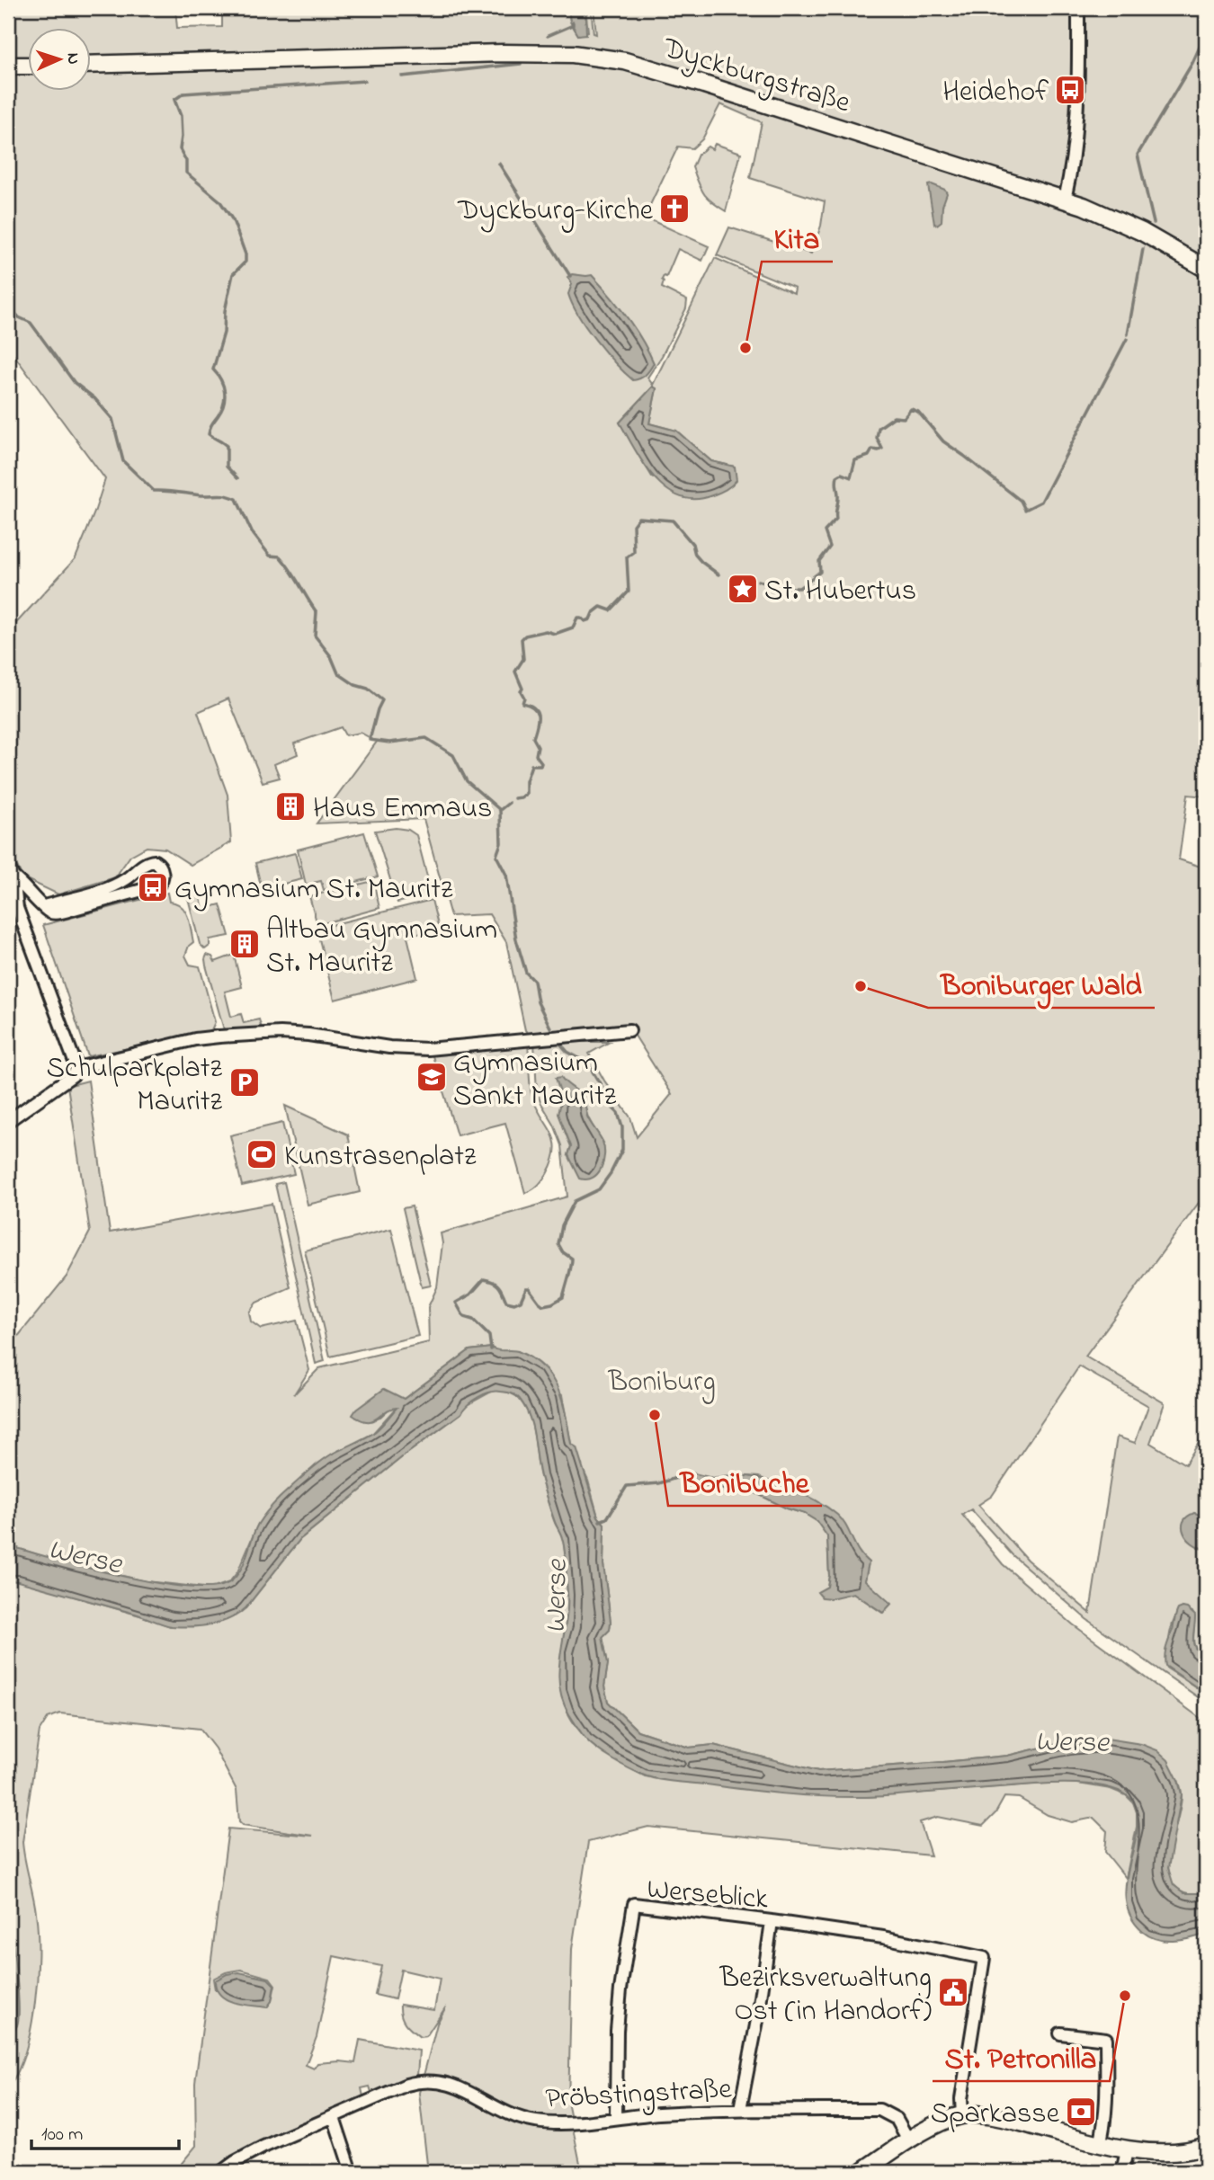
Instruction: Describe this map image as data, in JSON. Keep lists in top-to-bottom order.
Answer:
{
  "streets": {
    "street": ["Dyckburgstraße", "Werseblick", "Pröbstingstraße"]
  },
  "crossings": [
    ["Werseblick", "Pröbstingstraße"]
  ],
  "water": ["Werse"],
  "parks": ["Boniburg"],
  "places": {
    "bus stop": ["Heidehof", "Gymnasium St. Mauritz"],
    "church": ["Dyckburg-Kirche"],
    "other": [
      "Kita",
      "Boniburger Wald",
      "Bonibuche",
      "St. Petronilla"
    ],
    "place": ["St. Hubertus"],
    "building": ["Haus Emmaus", "Altbau Gymnasium St. Mauritz"],
    "school or university": ["Gymnasium Sankt Mauritz"],
    "parking": ["Schulparkplatz Mauritz"],
    "sports": ["Kunstrasenplatz"],
    "public building": ["Bezirksverwaltung Ost (in Handorf)"],
    "bank": ["Sparkasse"]
  },
  "scale_bar": "100 m",
  "north": "right"
}
